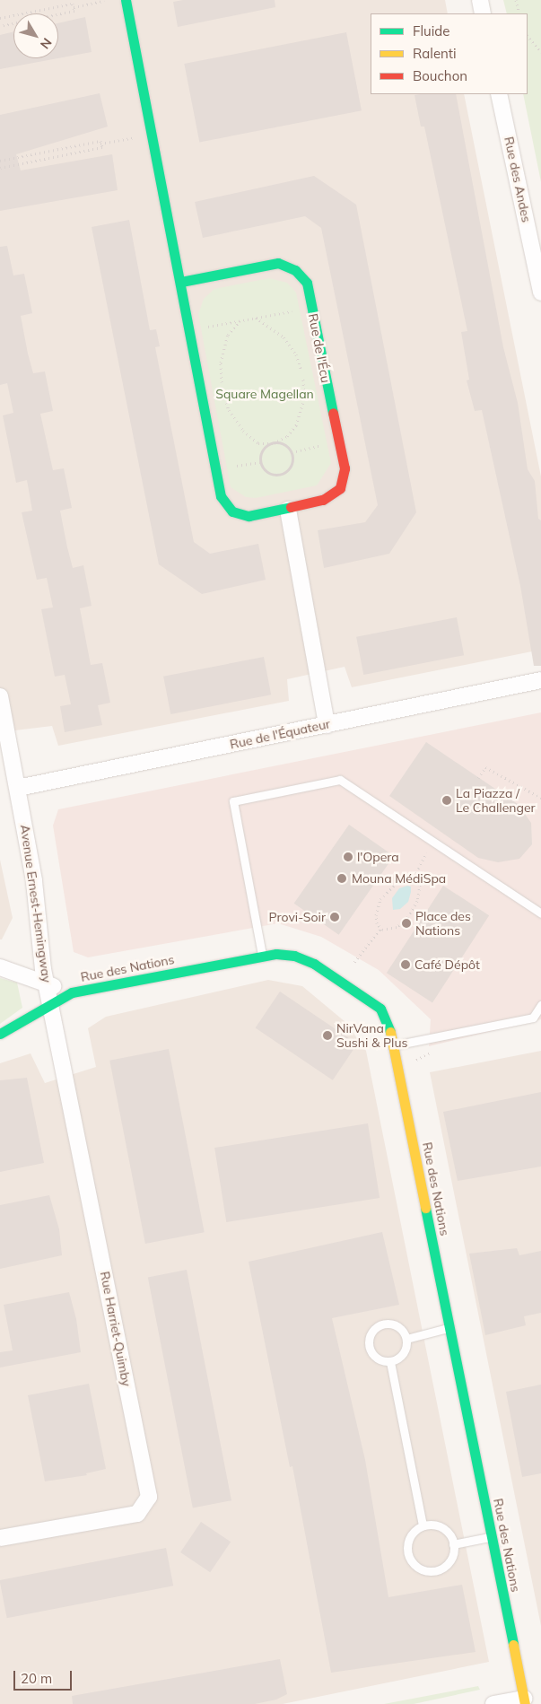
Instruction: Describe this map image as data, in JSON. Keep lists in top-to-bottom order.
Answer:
{
  "streets": {
    "street": [
      "Rue des Andes",
      "Rue de l'Écu",
      "Rue de l'Équateur",
      "Avenue Ernest-Hemingway",
      "Rue des Nations",
      "Rue Harriet-Quimby"
    ]
  },
  "crossings": [
    ["Rue de l'Équateur", "Avenue Ernest-Hemingway"],
    ["Avenue Ernest-Hemingway", "Rue des Nations"],
    ["Avenue Ernest-Hemingway", "Rue Harriet-Quimby"],
    ["Rue des Nations", "Rue Harriet-Quimby"]
  ],
  "parks": ["Square Magellan"],
  "places": [
    "La Piazza / Le Challenger",
    "l'Opera",
    "Mouna MédiSpa",
    "Provi-Soir",
    "Place des Nations",
    "Café Dépôt",
    "NirVana Sushi & Plus"
  ],
  "legend": ["Fluide", "Ralenti", "Bouchon"],
  "scale_bar": "20 m",
  "north": "bottom right"
}
